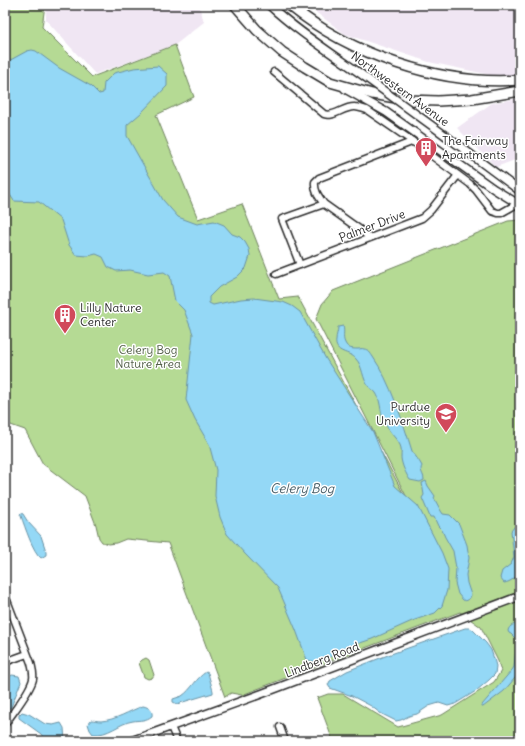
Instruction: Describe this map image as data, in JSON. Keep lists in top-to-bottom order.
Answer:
{
  "streets": {
    "main road": ["Northwestern Avenue", "Lindberg Road"],
    "street": ["Palmer Drive"]
  },
  "water": ["Celery Bog"],
  "parks": ["Celery Bog Nature Area"],
  "places": {
    "building": ["The Fairway Apartments", "Lilly Nature Center"],
    "school or university": ["Purdue University"]
  }
}
